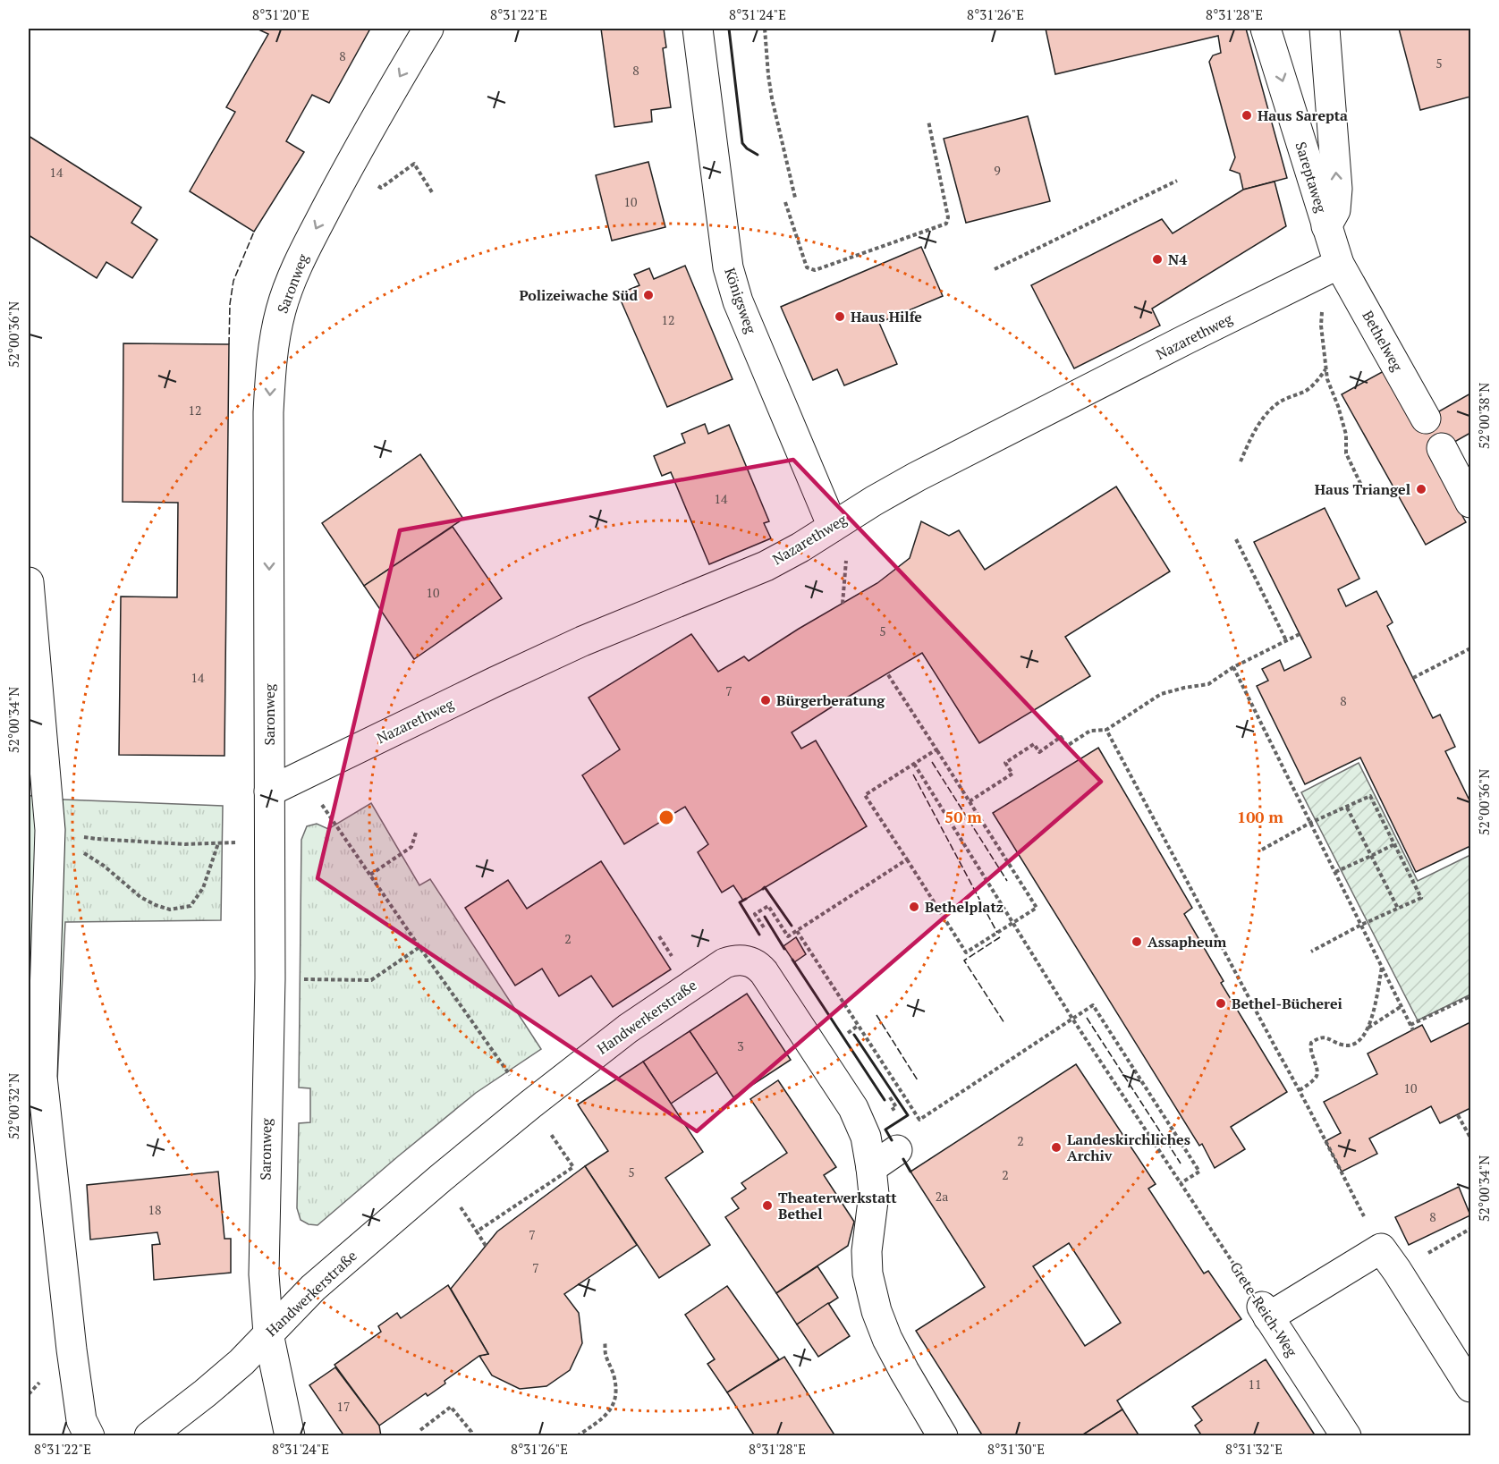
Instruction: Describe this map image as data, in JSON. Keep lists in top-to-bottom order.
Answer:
{
  "streets": {
    "street": [
      "Sareptaweg",
      "Saronweg",
      "Königsweg",
      "Nazarethweg",
      "Bethelweg",
      "Handwerkerstraße",
      "Grete-Reich-Weg"
    ]
  },
  "crossings": [
    ["Sareptaweg", "Nazarethweg"],
    ["Sareptaweg", "Bethelweg"],
    ["Saronweg", "Nazarethweg"],
    ["Saronweg", "Handwerkerstraße"],
    ["Königsweg", "Nazarethweg"],
    ["Nazarethweg", "Bethelweg"]
  ],
  "one_way": ["Saronweg"],
  "places": [
    "Haus Sarepta",
    "N4",
    "Polizeiwache Süd",
    "Haus Hilfe",
    "Haus Triangel",
    "Bürgerberatung",
    "Bethelplatz",
    "Assapheum",
    "Bethel-Bücherei",
    "Landeskirchliches Archiv",
    "Theaterwerkstatt Bethel"
  ],
  "house_numbers": [
    "8",
    "5",
    "8",
    "9",
    "14",
    "10",
    "12",
    "12",
    "14",
    "10",
    "5",
    "14",
    "7",
    "8",
    "2",
    "3",
    "10",
    "2",
    "5",
    "2",
    "2a",
    "18",
    "8",
    "7",
    "7",
    "11",
    "17"
  ],
  "coordinates": [
    "8°31'20\"E",
    "8°31'22\"E",
    "8°31'24\"E",
    "8°31'26\"E",
    "8°31'28\"E",
    "52°00'36\"N",
    "52°00'38\"N",
    "52°00'34\"N",
    "52°00'32\"N",
    "8°31'30\"E",
    "8°31'32\"E"
  ],
  "rings": ["50 m", "100 m"]
}
